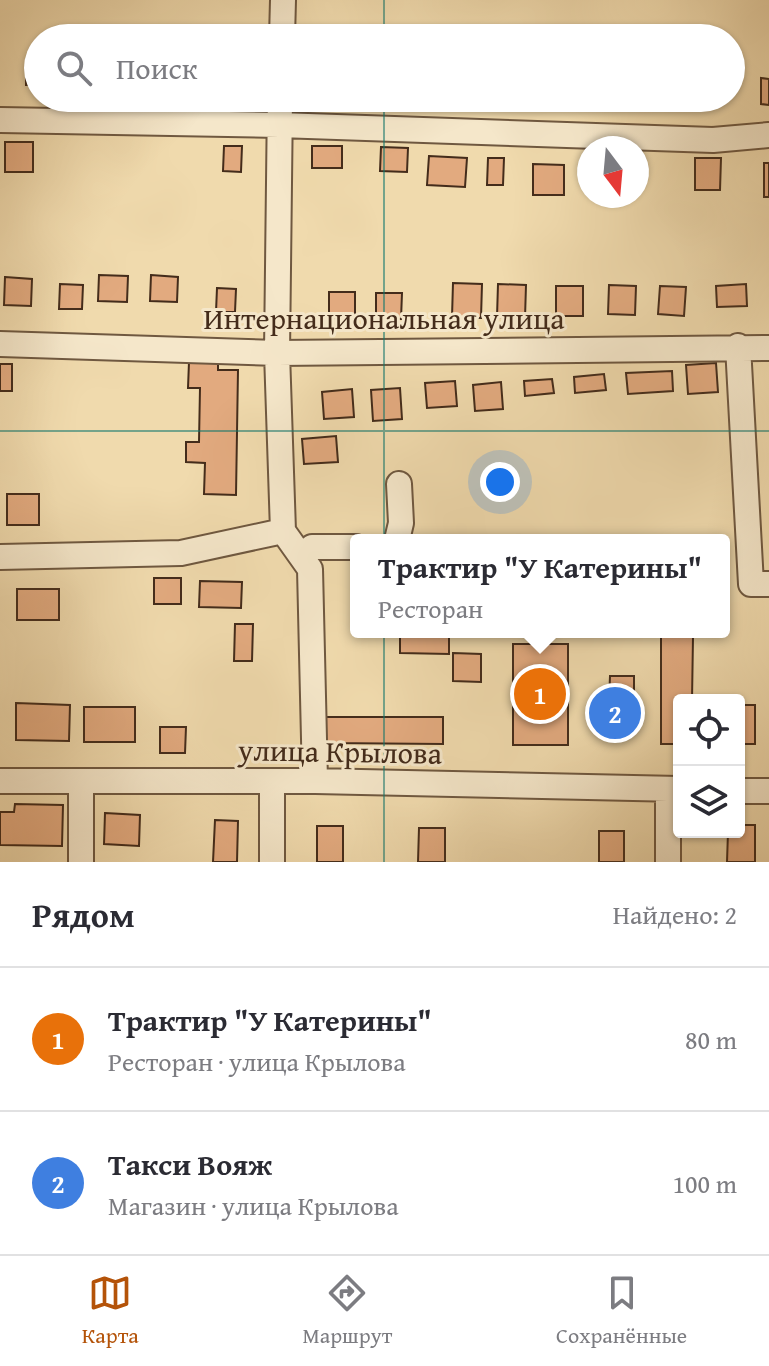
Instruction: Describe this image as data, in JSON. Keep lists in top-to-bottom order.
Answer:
{
  "streets": {
    "street": ["Интернациональная улица", "улица Крылова"]
  },
  "north": "bottom",
  "page": {
    "search": "Поиск",
    "popup": ["Трактир \"У Катерины\"", "Ресторан"],
    "pins": ["1", "2"],
    "heading": ["Рядом", "Найдено: 2"],
    "list": [
      {
        "mark": "1",
        "name": "Трактир \"У Катерины\"",
        "note": "Ресторан · улица Крылова",
        "value": "80 m"
      },
      {
        "mark": "2",
        "name": "Такси Вояж",
        "note": "Магазин · улица Крылова",
        "value": "100 m"
      }
    ],
    "nav": ["Карта", "Маршрут", "Сохранённые"]
  }
}
